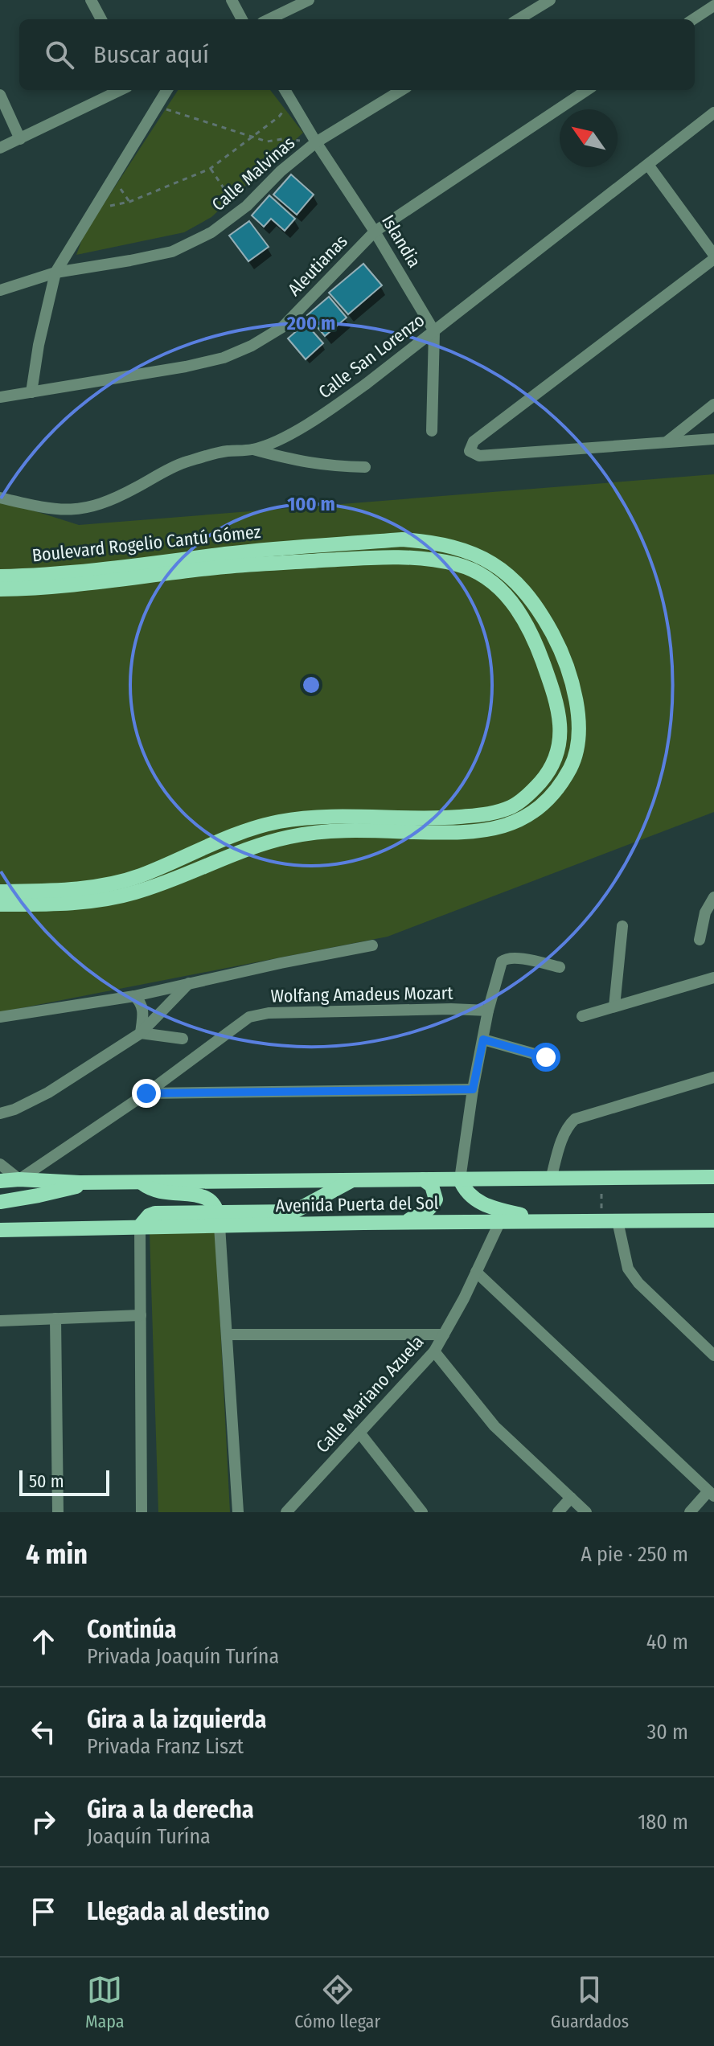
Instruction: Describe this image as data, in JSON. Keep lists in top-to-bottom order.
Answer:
{
  "streets": {
    "main road": ["Boulevard Rogelio Cantú Gómez", "Avenida Puerta del Sol"],
    "street": [
      "Calle Malvinas",
      "Islandia",
      "Aleutianas",
      "Calle San Lorenzo",
      "Wolfang Amadeus Mozart",
      "Calle Mariano Azuela"
    ]
  },
  "crossings": [
    ["Calle Malvinas", "Islandia"],
    ["Islandia", "Aleutianas"],
    ["Islandia", "Calle San Lorenzo"],
    ["Wolfang Amadeus Mozart", "Avenida Puerta del Sol"],
    ["Avenida Puerta del Sol", "Calle Mariano Azuela"]
  ],
  "scale_bar": "50 m",
  "north": "top left",
  "page": {
    "search": "Buscar aquí",
    "scale": "50 m",
    "heading": ["4 min", "A pie · 250 m"],
    "list": [
      ["Continúa", "Privada Joaquín Turína", "40 m"],
      ["Gira a la izquierda", "Privada Franz Liszt", "30 m"],
      ["Gira a la derecha", "Joaquín Turína", "180 m"],
      "Llegada al destino"
    ],
    "nav": ["Mapa", "Cómo llegar", "Guardados"]
  },
  "rings": ["200 m", "100 m"]
}
